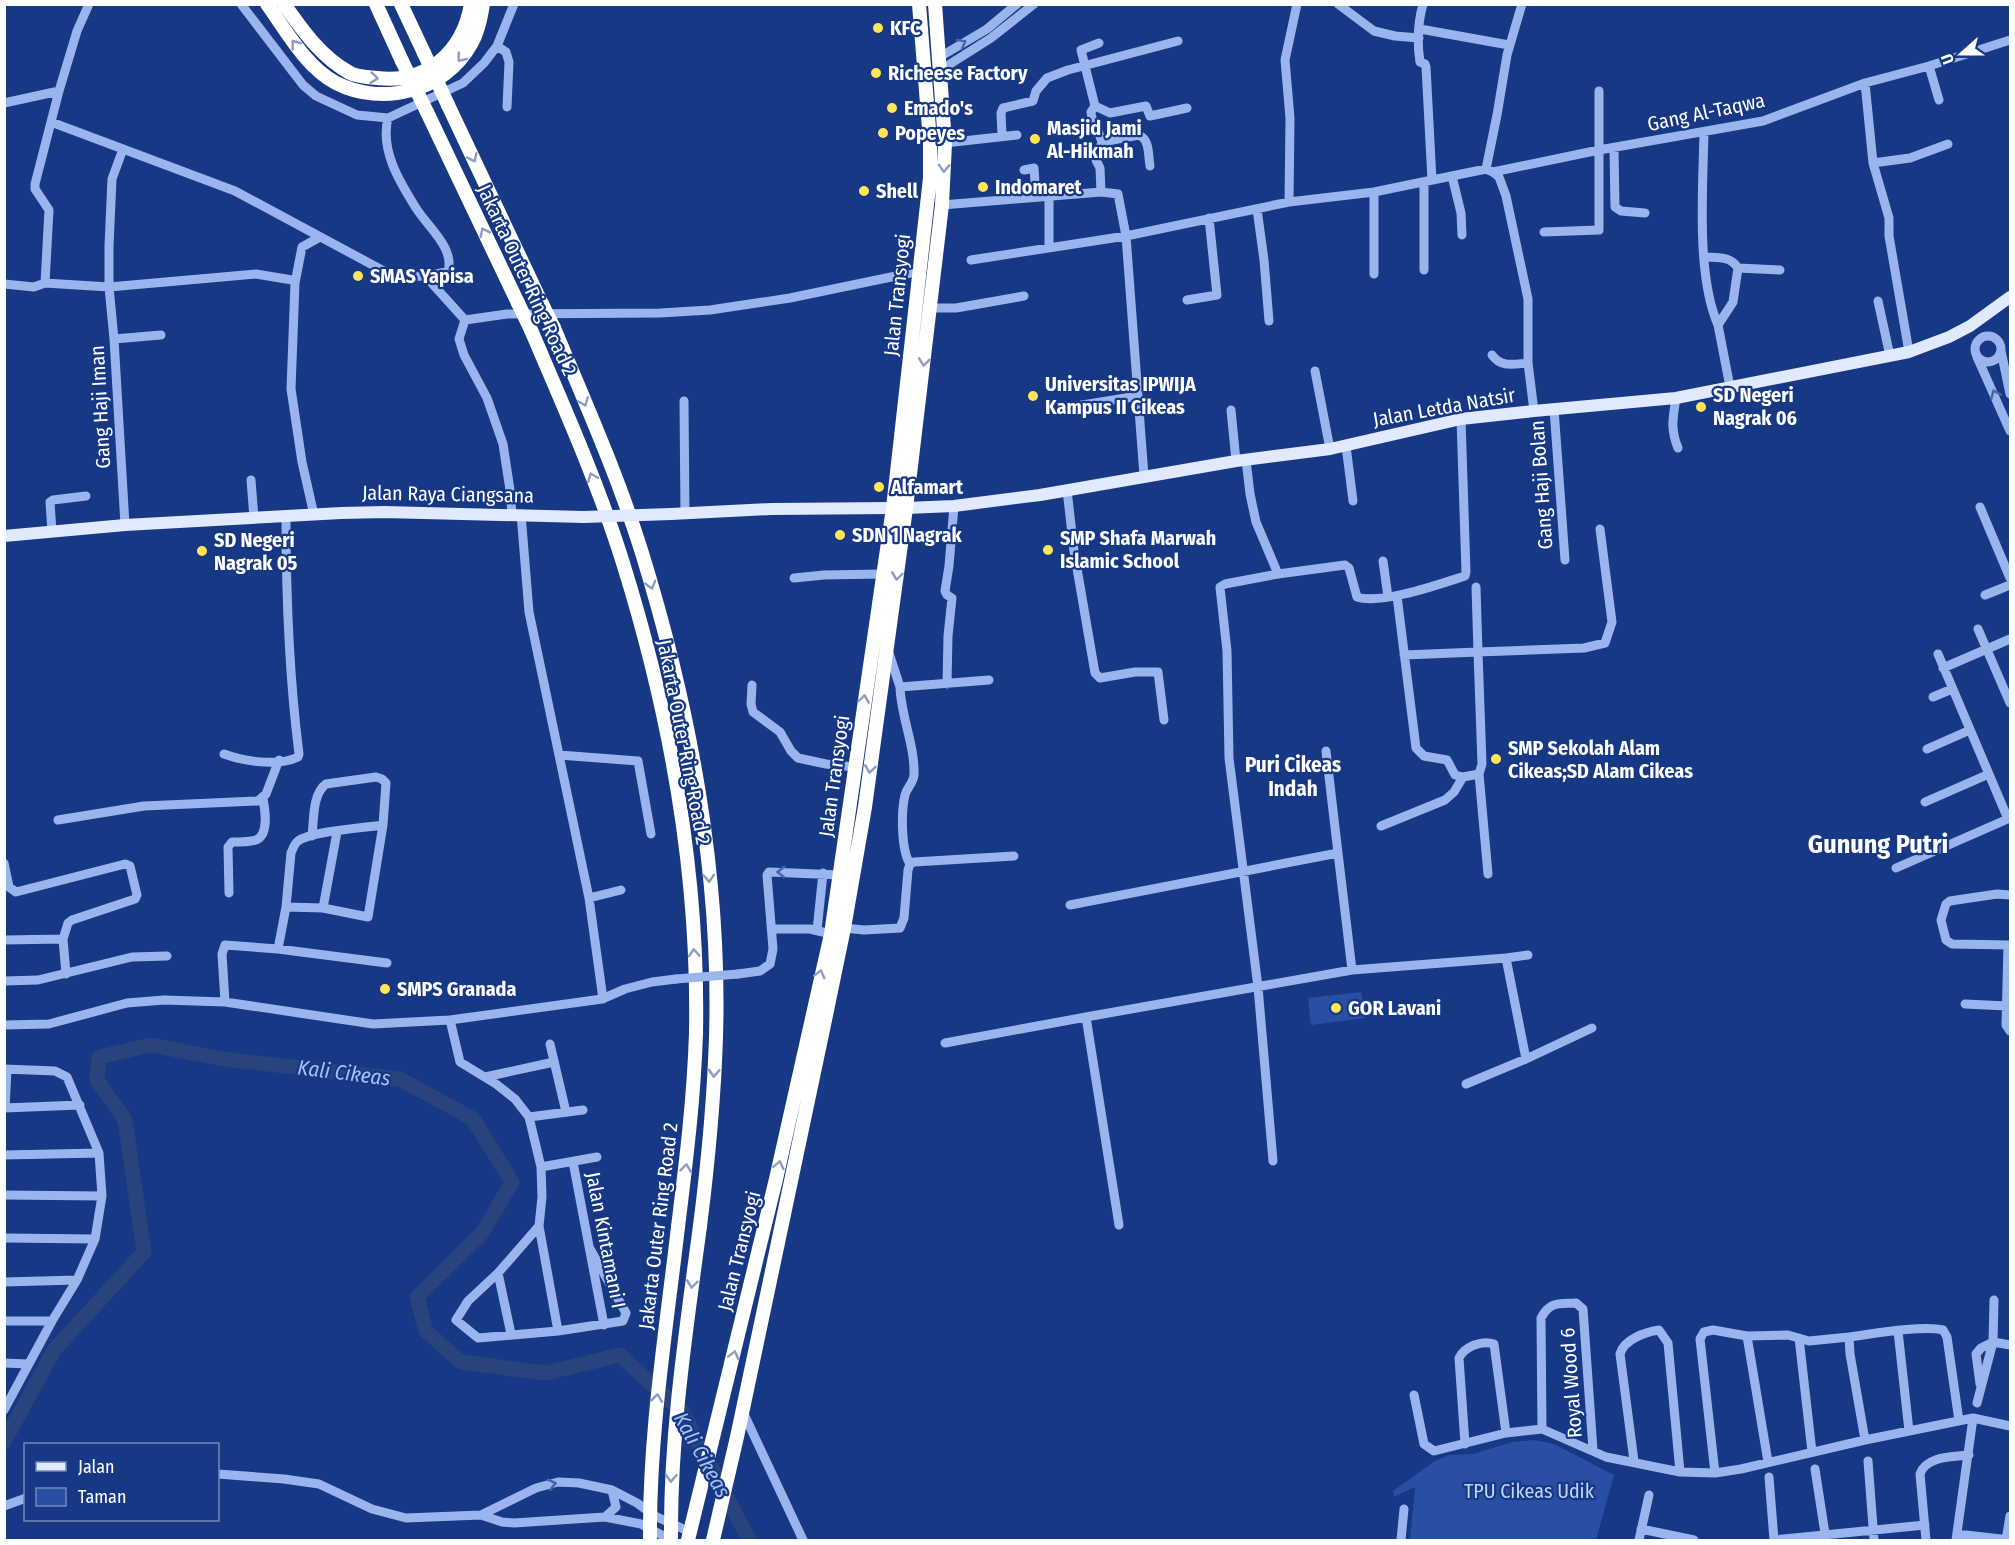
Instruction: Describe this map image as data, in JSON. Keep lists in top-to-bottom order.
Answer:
{
  "streets": {
    "highway": ["Jakarta Outer Ring Road 2", "Jalan Transyogi"],
    "main road": ["Jalan Letda Natsir", "Jalan Raya Ciangsana"],
    "street": [
      "Gang Al-Taqwa",
      "Gang Haji Iman",
      "Gang Haji Bolan",
      "Jalan Kintamani I",
      "Royal Wood 6"
    ]
  },
  "crossings": [
    ["Jalan Transyogi", "Jalan Letda Natsir"],
    ["Jalan Transyogi", "Jalan Raya Ciangsana"],
    ["Gang Haji Iman", "Jalan Raya Ciangsana"],
    ["Jalan Letda Natsir", "Gang Haji Bolan"],
    ["Jalan Letda Natsir", "Jalan Raya Ciangsana"]
  ],
  "districts": ["Puri Cikeas Indah", "Gunung Putri"],
  "water": ["Kali Cikeas"],
  "parks": ["TPU Cikeas Udik"],
  "places": [
    "KFC",
    "Richeese Factory",
    "Emado's",
    "Popeyes",
    "Masjid Jami Al-Hikmah",
    "Indomaret",
    "Shell",
    "SMAS Yapisa",
    "Universitas IPWIJA Kampus II Cikeas",
    "SD Negeri Nagrak 06",
    "Alfamart",
    "SDN 1 Nagrak",
    "SMP Shafa Marwah Islamic School",
    "SD Negeri Nagrak 05",
    "SMP Sekolah Alam Cikeas;SD Alam Cikeas",
    "SMPS Granada",
    "GOR Lavani"
  ],
  "legend": ["Jalan", "Taman"],
  "north": "left"
}
